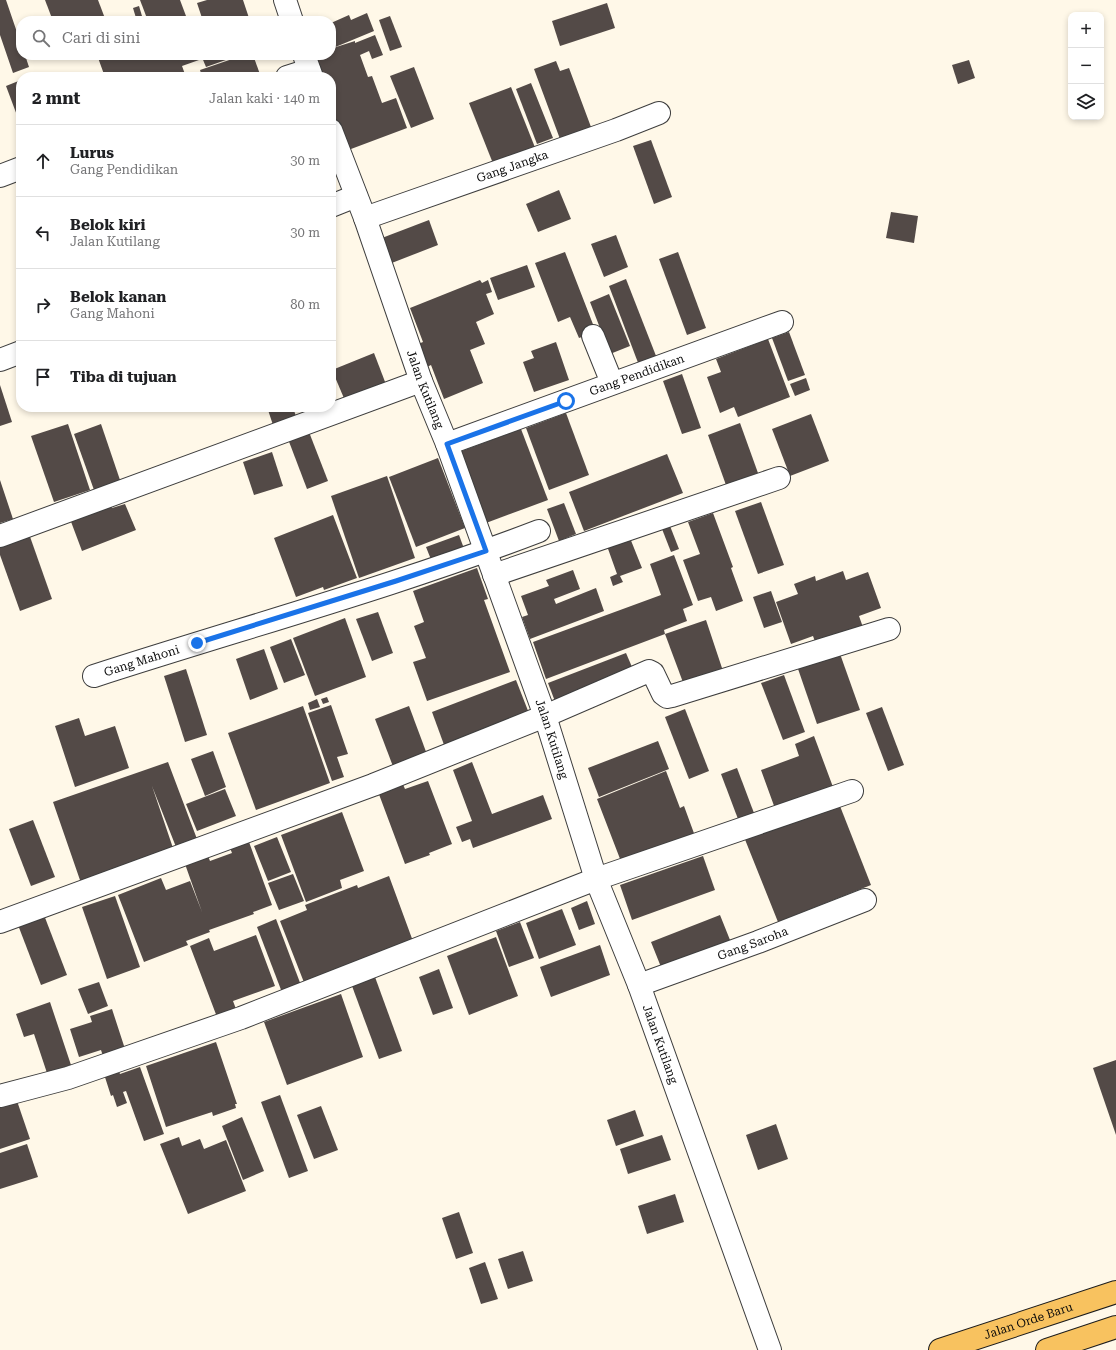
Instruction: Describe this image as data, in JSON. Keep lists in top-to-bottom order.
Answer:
{
  "streets": {
    "main road": ["Jalan Orde Baru"],
    "street": [
      "Gang Jangka",
      "Gang Pendidikan",
      "Jalan Kutilang",
      "Gang Mahoni",
      "Gang Saroha"
    ]
  },
  "crossings": [
    ["Gang Jangka", "Jalan Kutilang"],
    ["Gang Pendidikan", "Jalan Kutilang"],
    ["Jalan Kutilang", "Gang Mahoni"],
    ["Jalan Kutilang", "Gang Saroha"]
  ],
  "page": {
    "map_buttons": ["+", "−"],
    "search": "Cari di sini",
    "heading": ["2 mnt", "Jalan kaki · 140 m"],
    "list": [
      ["Lurus", "Gang Pendidikan", "30 m"],
      ["Belok kiri", "Jalan Kutilang", "30 m"],
      ["Belok kanan", "Gang Mahoni", "80 m"],
      "Tiba di tujuan"
    ]
  }
}
